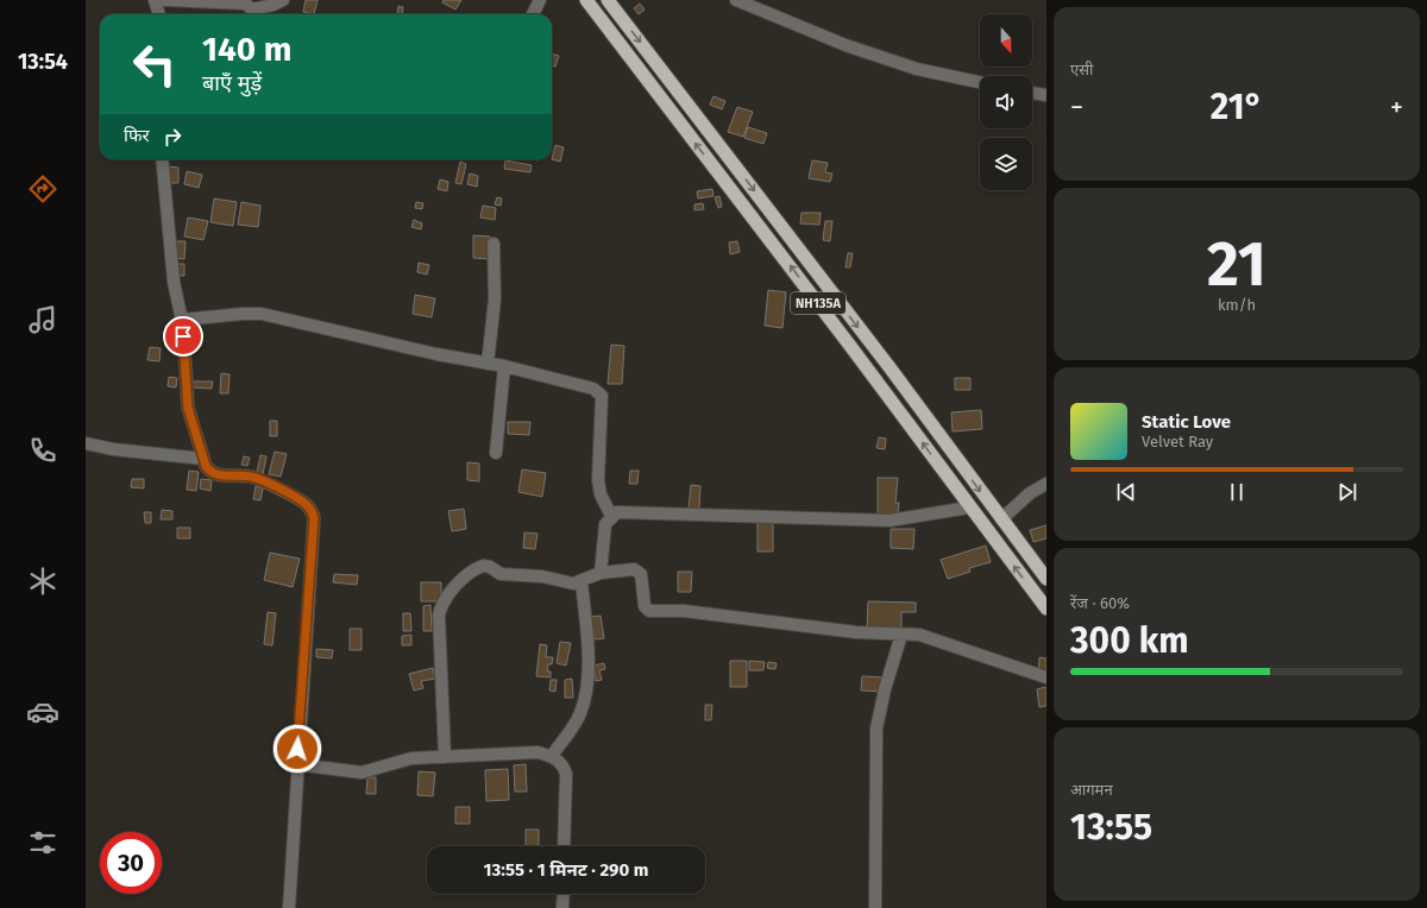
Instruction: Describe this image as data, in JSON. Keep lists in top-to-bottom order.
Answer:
{
  "streets": {
    "highway": ["NH135A"]
  },
  "north": "bottom",
  "page": {
    "tabs": "13:54",
    "tile": [
      "एसी",
      ["21", "km/h"],
      ["रेंज · 60%", "300 km"],
      ["आगमन", "13:55"]
    ],
    "turn": ["140 m", "बाएँ मुड़ें"],
    "heat": ["−", "21°", "+"],
    "then": "फिर",
    "song": ["Static Love", "Velvet Ray"],
    "limit": "30",
    "trip": "13:55 · 1 मिनट · 290 m"
  }
}
